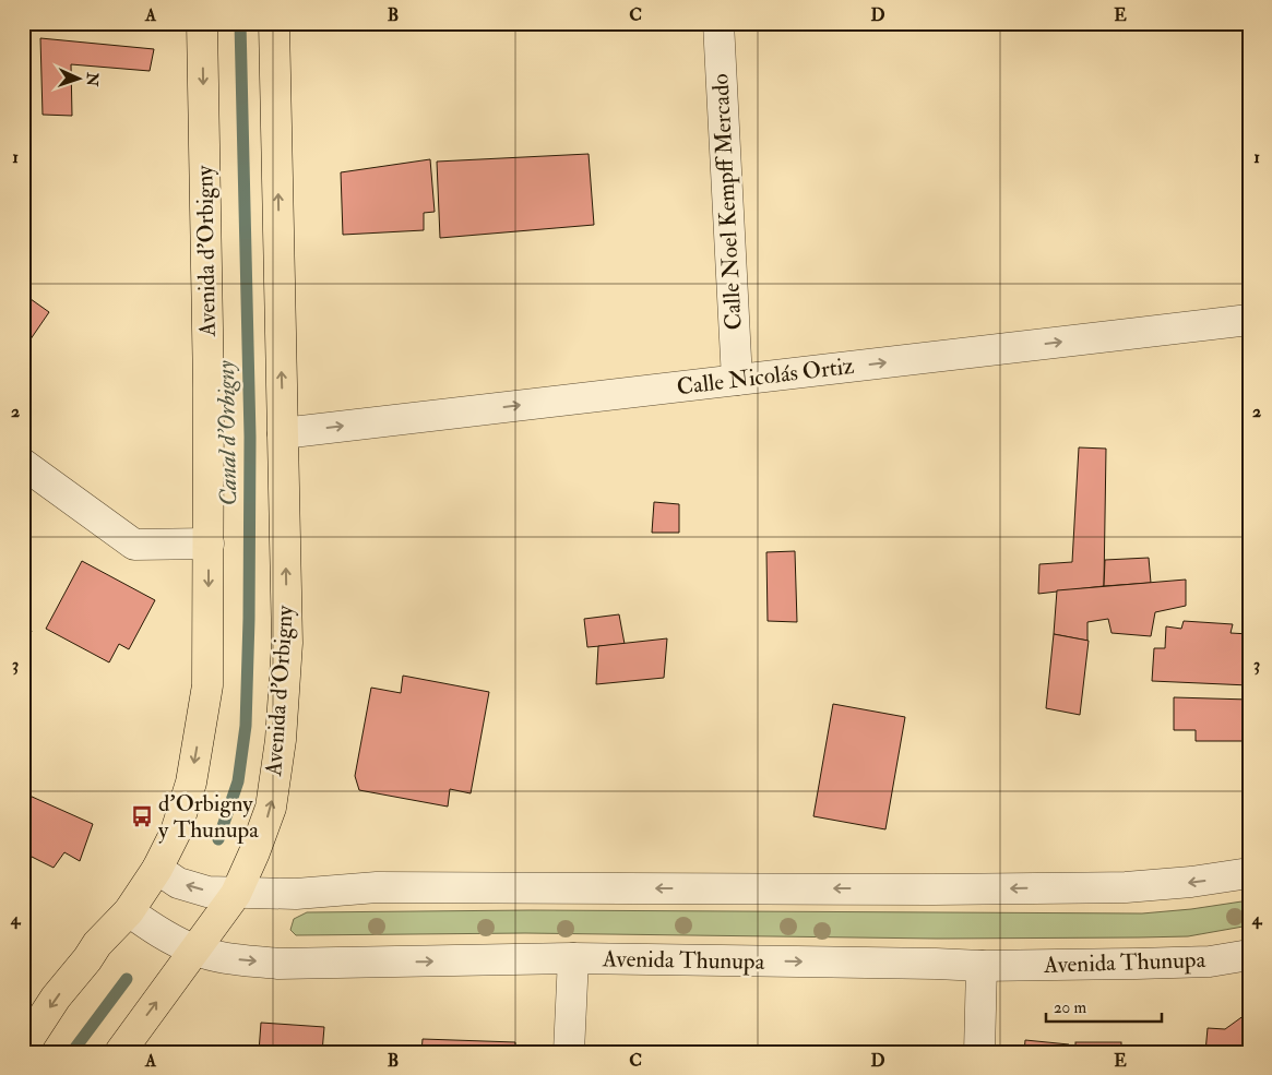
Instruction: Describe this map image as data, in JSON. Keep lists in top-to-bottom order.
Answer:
{
  "streets": {
    "main road": ["Avenida d'Orbigny"],
    "street": ["Calle Noel Kempff Mercado", "Calle Nicolás Ortiz", "Avenida Thunupa"]
  },
  "crossings": [
    ["Calle Noel Kempff Mercado", "Calle Nicolás Ortiz"],
    ["Avenida d'Orbigny", "Calle Nicolás Ortiz"],
    ["Avenida d'Orbigny", "Avenida Thunupa"]
  ],
  "one_way": ["Calle Nicolás Ortiz"],
  "water": ["Canal d'Orbigny"],
  "places": {
    "bus stop": ["d'Orbigny y Thunupa"]
  },
  "scale_bar": "20 m",
  "north": "right",
  "grid": {
    "columns": [
      "A",
      "B",
      "C",
      "D",
      "E"
    ],
    "rows": [
      "1",
      "2",
      "3",
      "4"
    ]
  }
}
